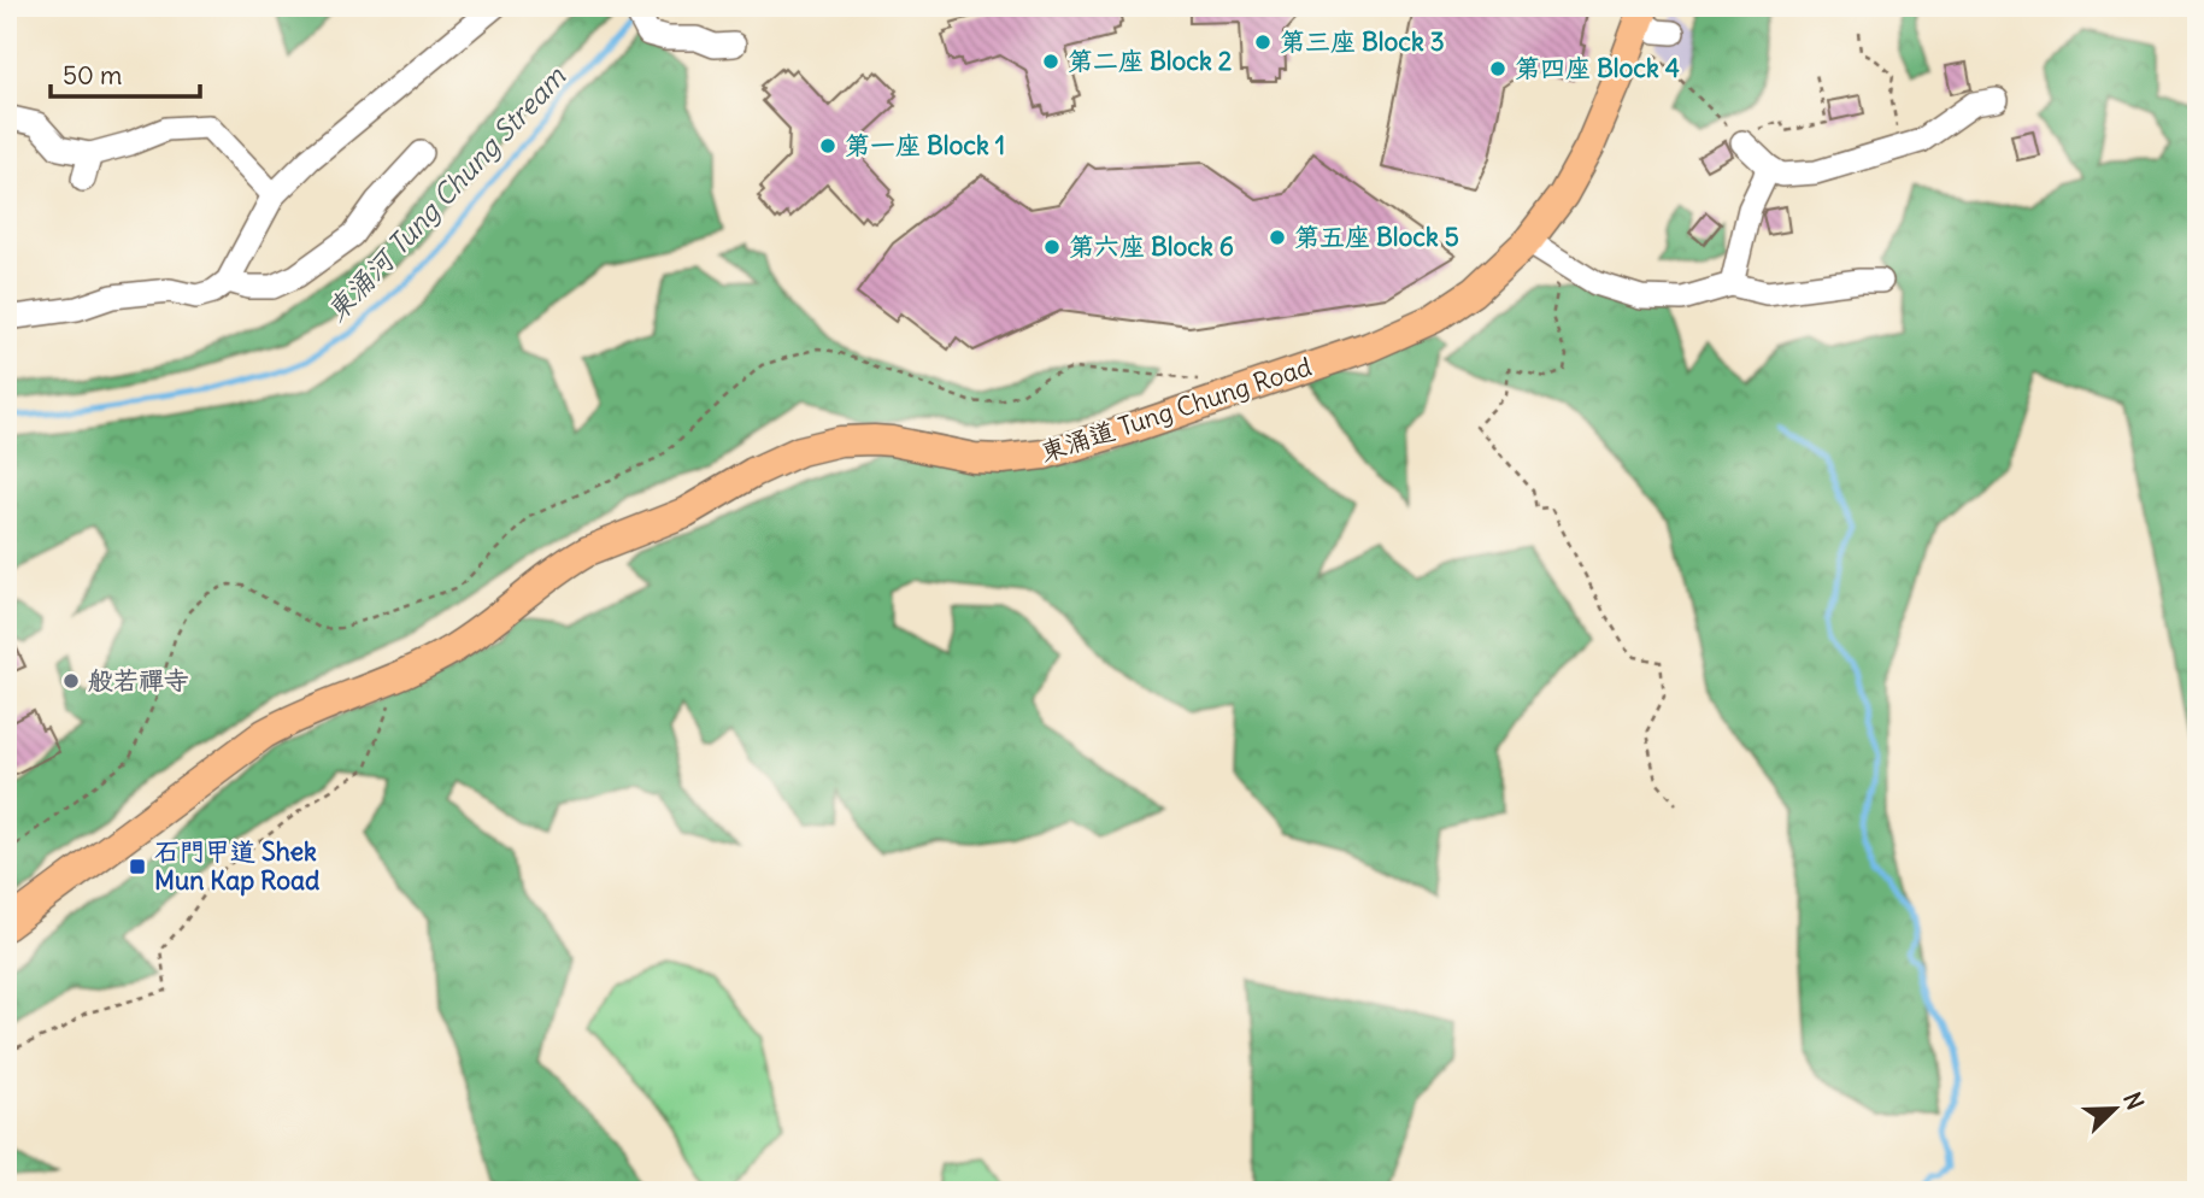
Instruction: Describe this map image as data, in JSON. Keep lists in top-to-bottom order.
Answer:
{
  "streets": {
    "main road": ["東涌道 Tung Chung Road"]
  },
  "water": ["東涌河 Tung Chung Stream"],
  "places": {
    "other": [
      "第三座 Block 3",
      "第二座 Block 2",
      "第四座 Block 4",
      "第一座 Block 1",
      "第五座 Block 5",
      "第六座 Block 6",
      "般若禪寺"
    ],
    "transit": ["石門甲道 Shek Mun Kap Road"]
  },
  "scale_bar": "50 m",
  "north": "top right"
}
